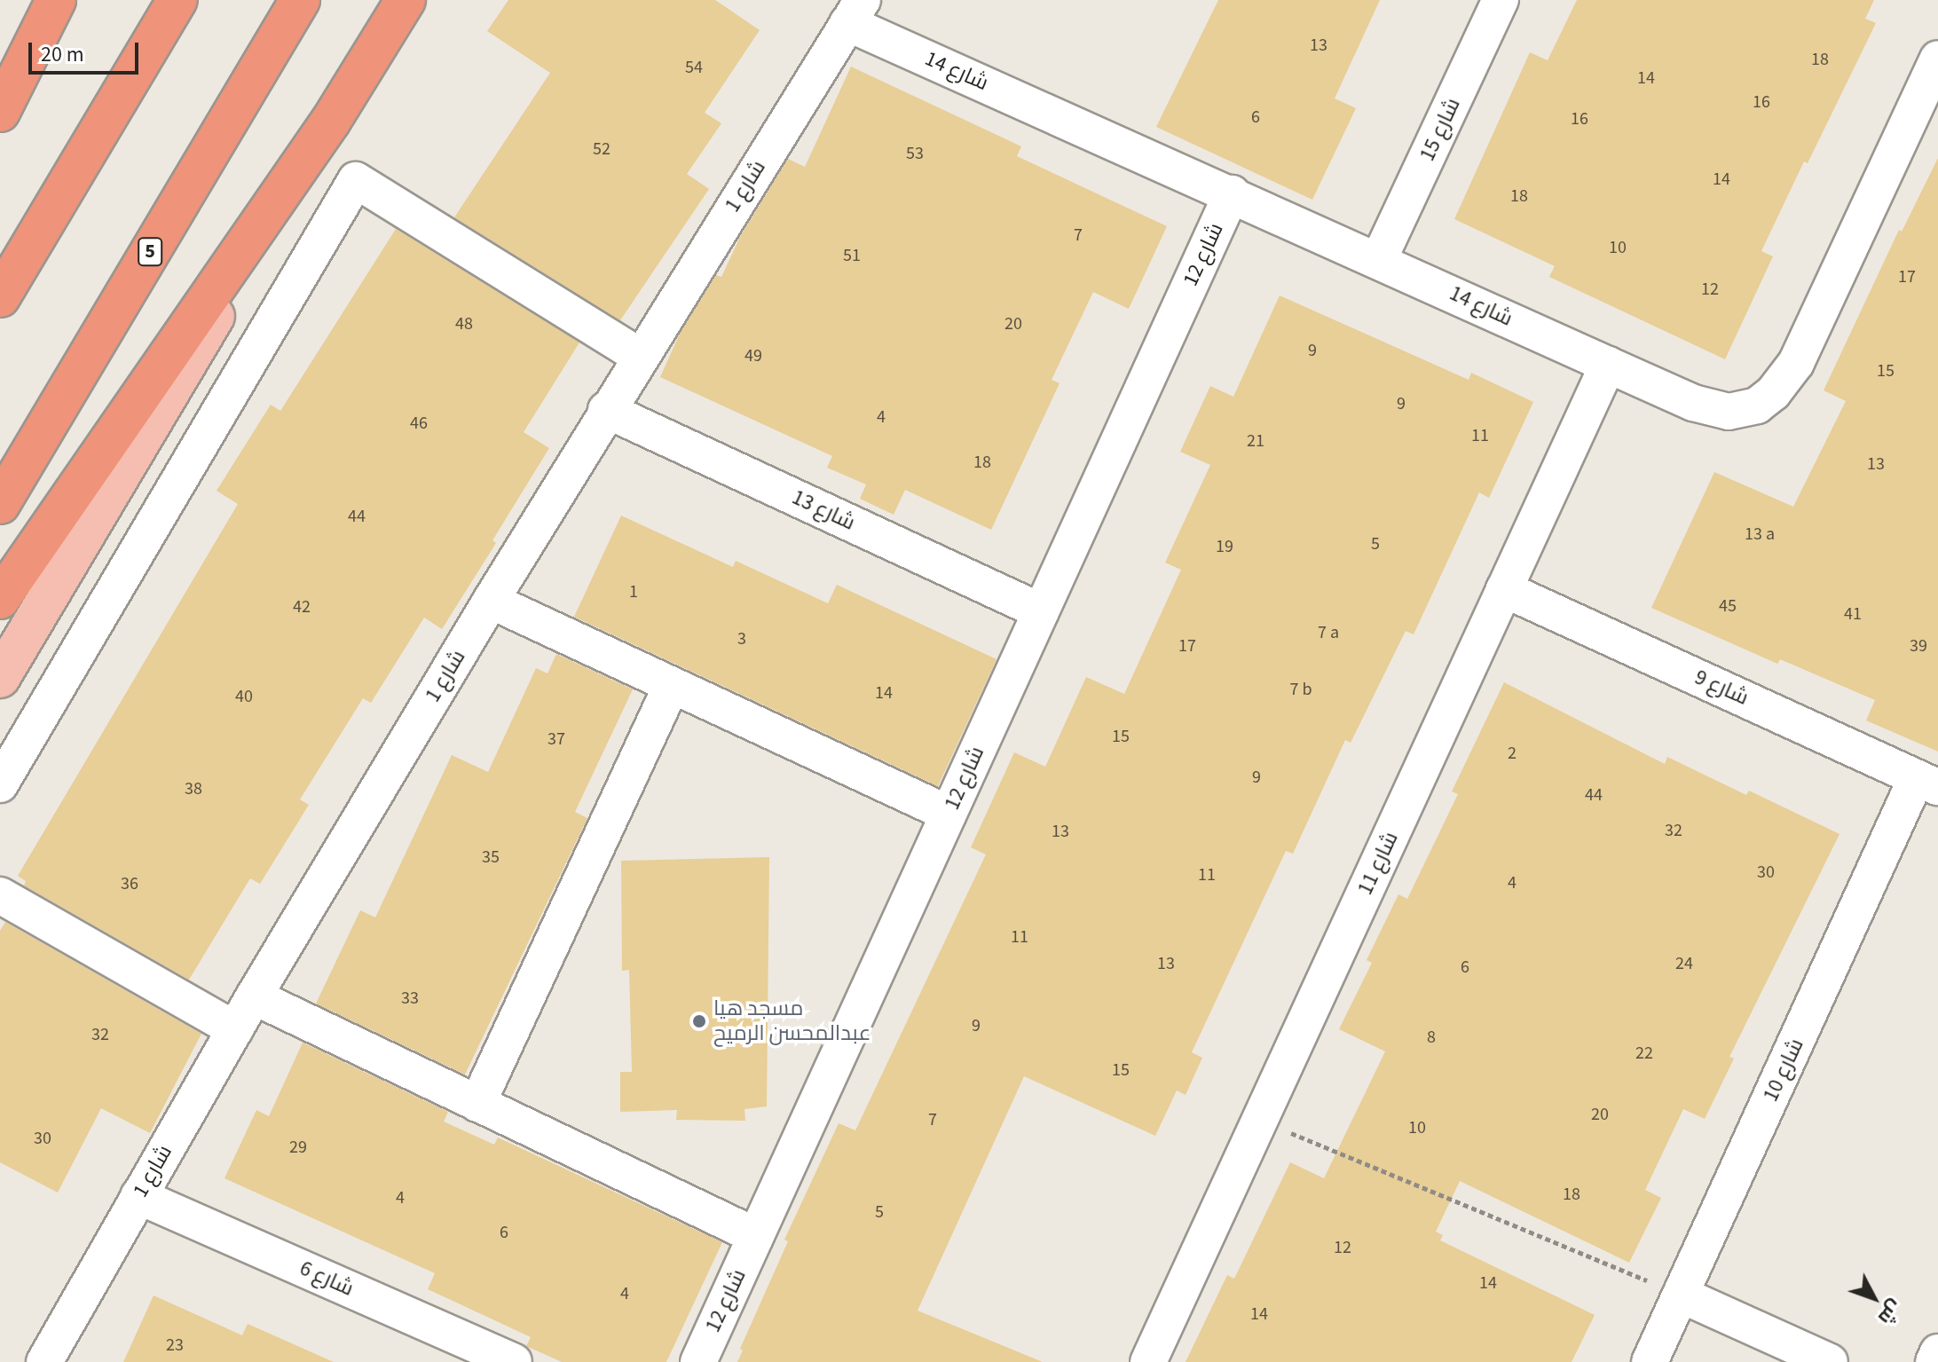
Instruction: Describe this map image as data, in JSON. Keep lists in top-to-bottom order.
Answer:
{
  "streets": {
    "highway": ["5"],
    "street": [
      "شارع 14",
      "شارع 15",
      "شارع 1",
      "شارع 12",
      "شارع 13",
      "شارع 9",
      "شارع 11",
      "شارع 10",
      "شارع 6"
    ]
  },
  "crossings": [
    ["شارع 14", "شارع 15"],
    ["شارع 14", "شارع 1"],
    ["شارع 14", "شارع 12"],
    ["شارع 14", "شارع 11"],
    ["شارع 1", "شارع 13"],
    ["شارع 1", "شارع 6"],
    ["شارع 12", "شارع 13"],
    ["شارع 9", "شارع 11"],
    ["شارع 9", "شارع 10"]
  ],
  "places": ["مسجد هيا عبدالمحسن الرميح"],
  "house_numbers": [
    "13",
    "18",
    "54",
    "14",
    "16",
    "6",
    "16",
    "52",
    "53",
    "14",
    "18",
    "7",
    "10",
    "51",
    "17",
    "12",
    "48",
    "20",
    "9",
    "49",
    "15",
    "9",
    "4",
    "46",
    "11",
    "21",
    "18",
    "13",
    "44",
    "13 a",
    "5",
    "19",
    "1",
    "45",
    "42",
    "41",
    "7 a",
    "3",
    "17",
    "39",
    "7 b",
    "14",
    "40",
    "15",
    "37",
    "2",
    "9",
    "38",
    "44",
    "32",
    "13",
    "35",
    "30",
    "11",
    "4",
    "36",
    "11",
    "13",
    "24",
    "6",
    "33",
    "9",
    "32",
    "8",
    "22",
    "15",
    "20",
    "7",
    "10",
    "30",
    "29",
    "18",
    "4",
    "5",
    "6",
    "12",
    "14",
    "4",
    "14",
    "23"
  ],
  "scale_bar": "20 m",
  "north": "bottom right"
}
